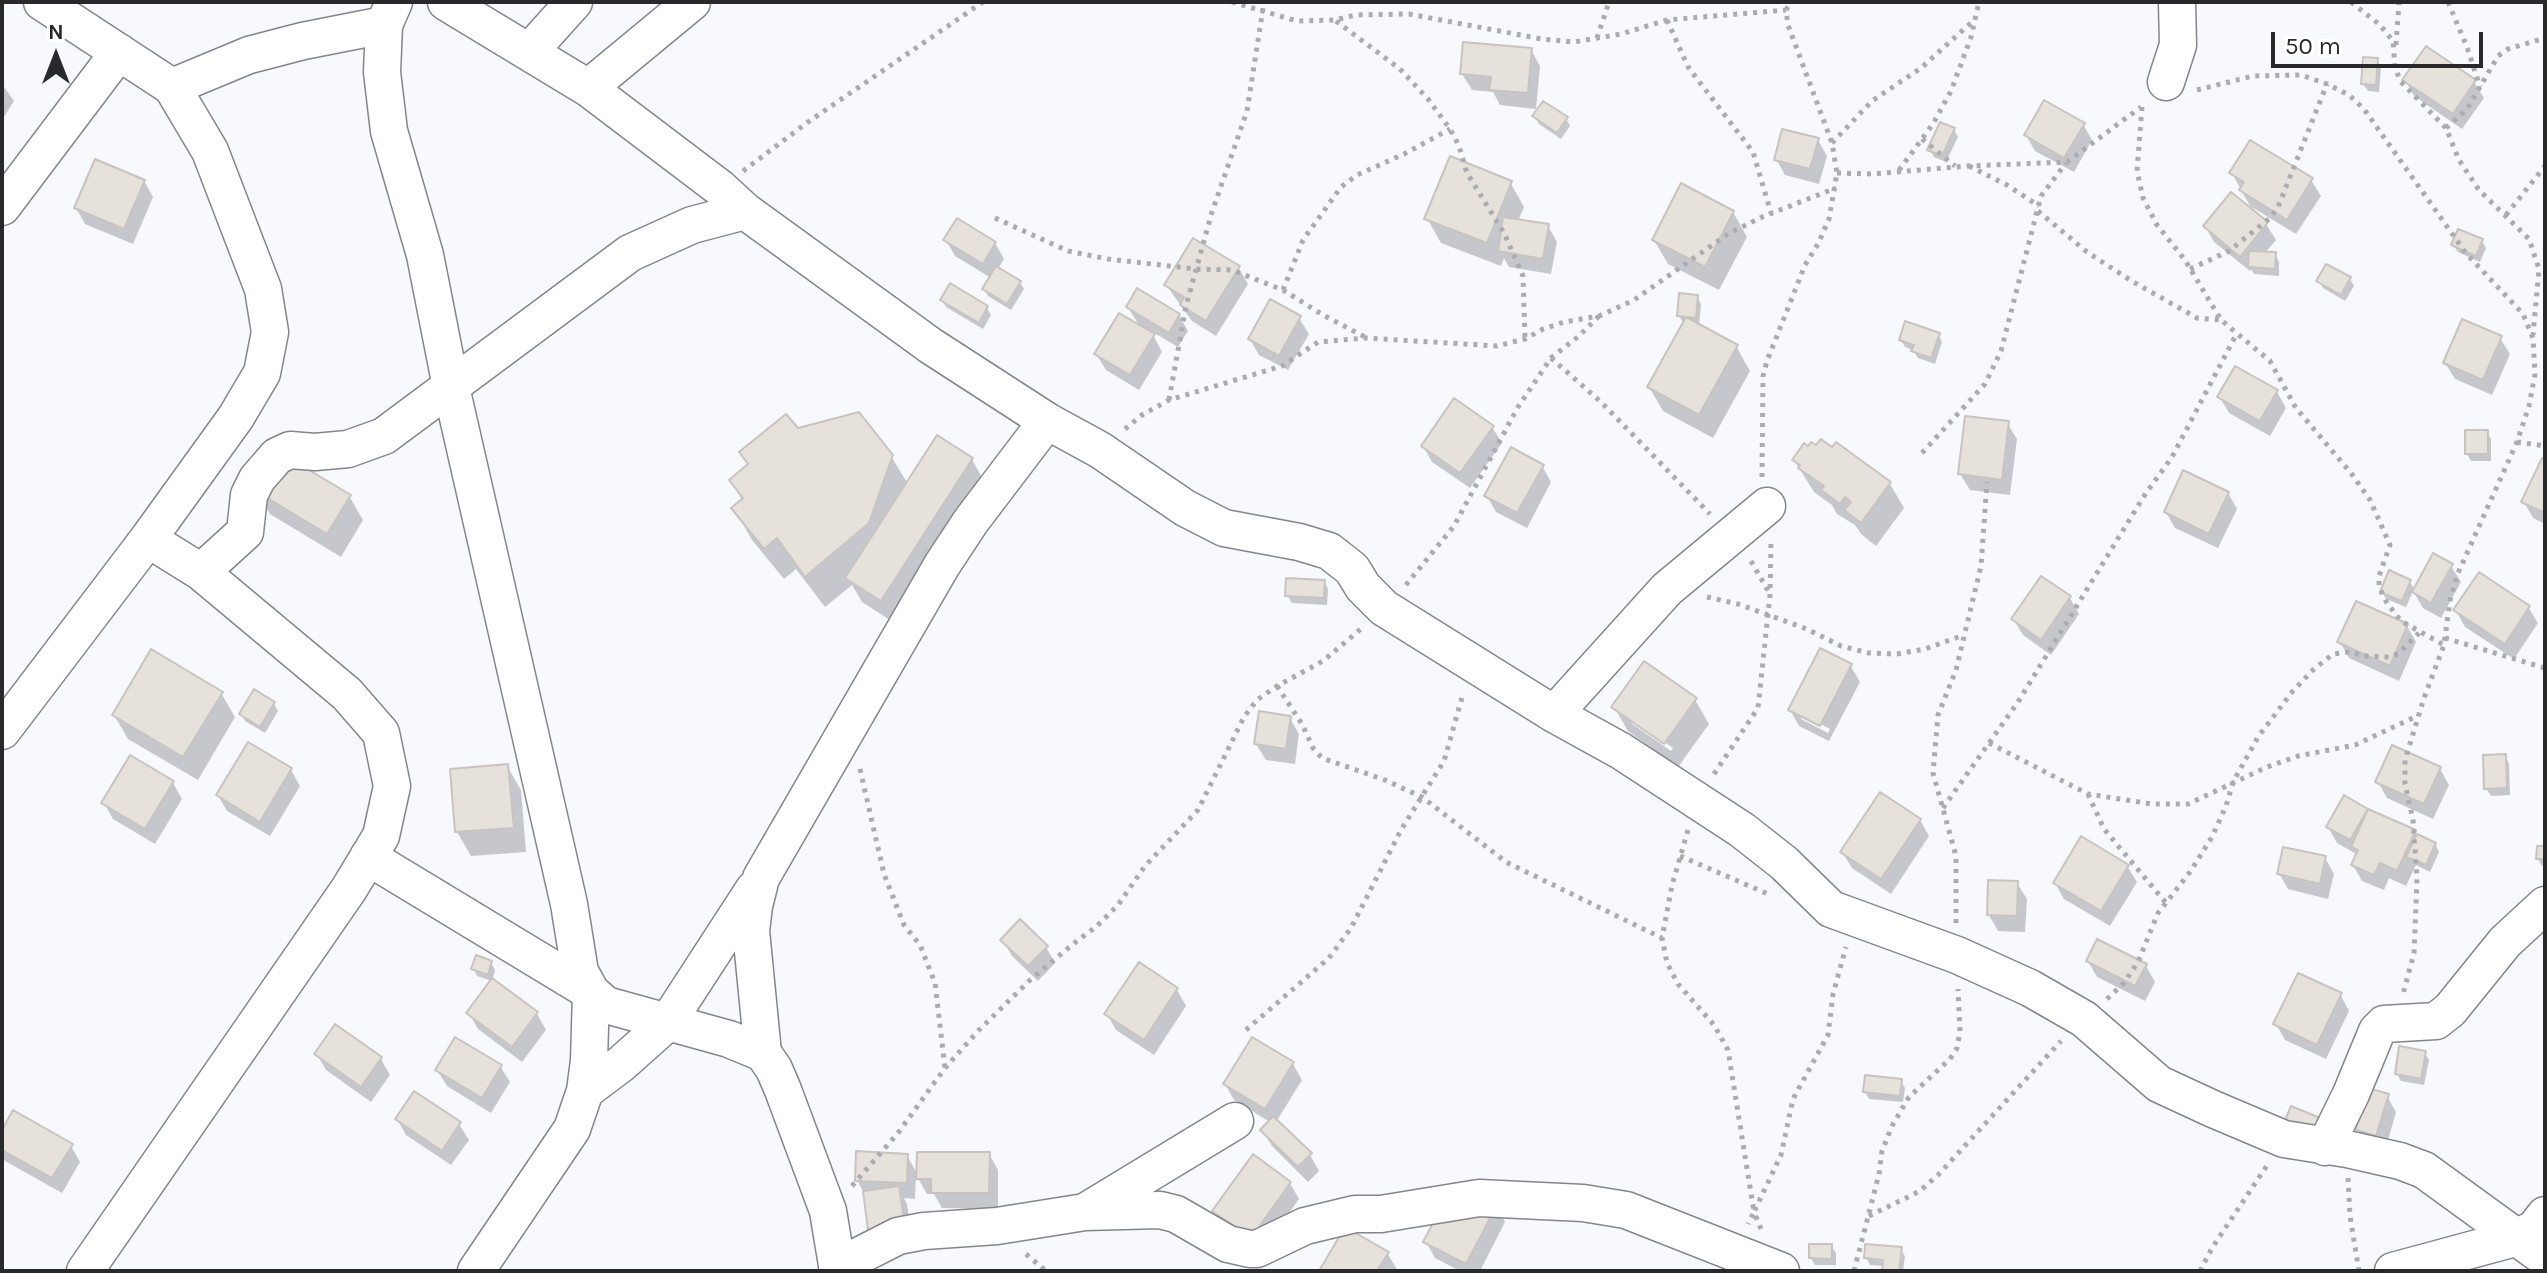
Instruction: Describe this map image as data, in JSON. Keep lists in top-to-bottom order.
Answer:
{
  "scale_bar": "50 m",
  "north": "top"
}
